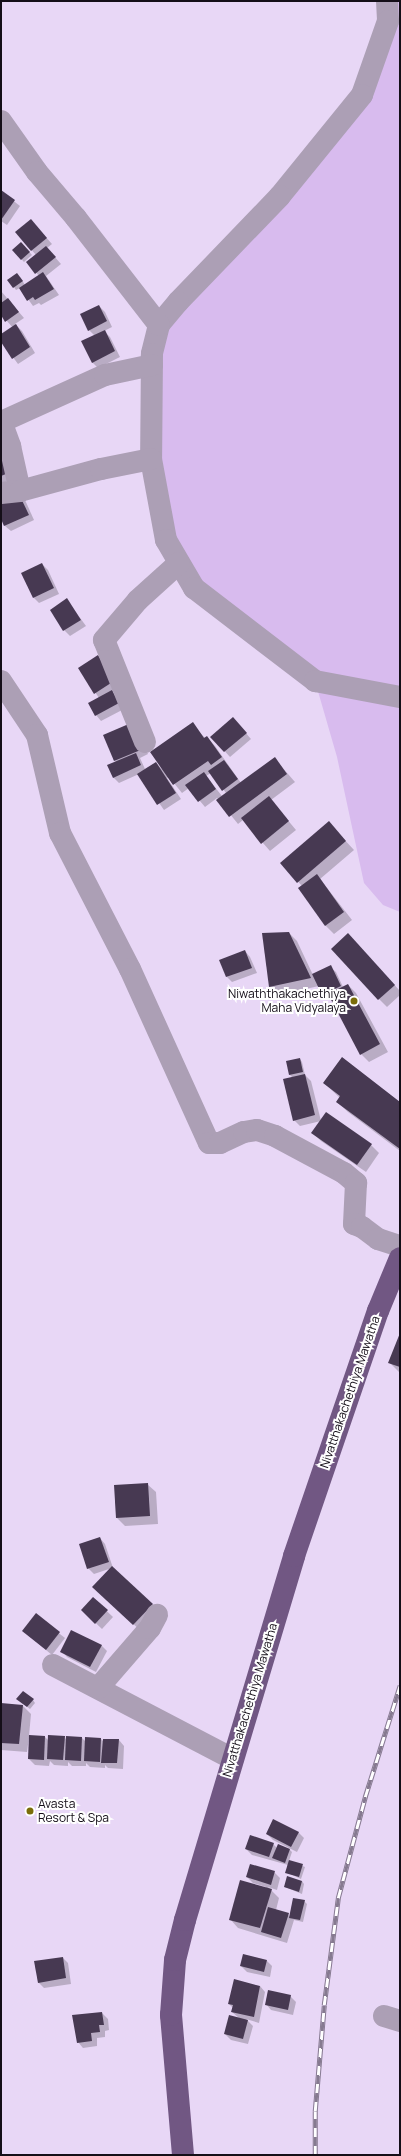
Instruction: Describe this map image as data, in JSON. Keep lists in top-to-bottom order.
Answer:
{
  "streets": {
    "highway": ["Nivatthakachethiya Mawatha"]
  },
  "places": ["Niwaththakachethiya Maha Vidyalaya", "Avasta Resort & Spa"]
}
